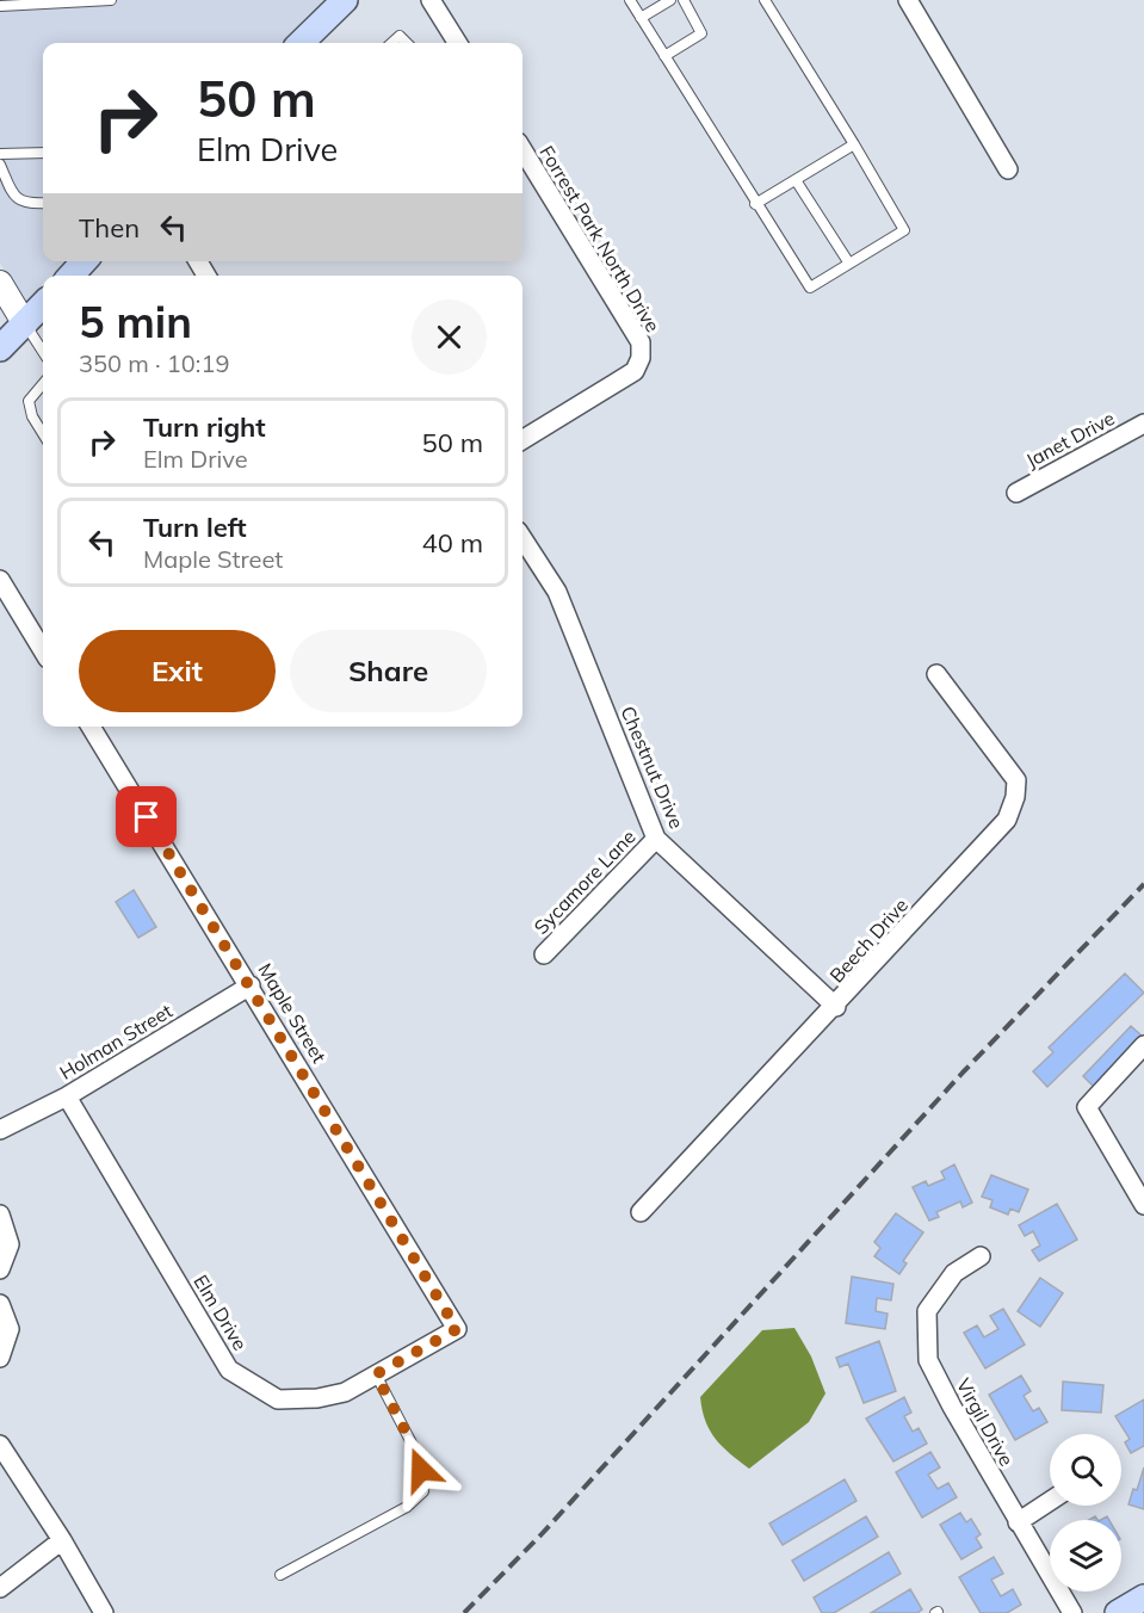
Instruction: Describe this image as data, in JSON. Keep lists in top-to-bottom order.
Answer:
{
  "streets": {
    "street": [
      "Forrest Park North Drive",
      "Janet Drive",
      "Chestnut Drive",
      "Sycamore Lane",
      "Beech Drive",
      "Maple Street",
      "Holman Street",
      "Elm Drive",
      "Virgil Drive"
    ]
  },
  "crossings": [
    ["Chestnut Drive", "Sycamore Lane"],
    ["Chestnut Drive", "Beech Drive"],
    ["Maple Street", "Holman Street"],
    ["Maple Street", "Elm Drive"],
    ["Holman Street", "Elm Drive"]
  ],
  "page": {
    "turn": ["50 m", "Elm Drive"],
    "then": "Then",
    "heading": ["5 min", "350 m · 10:19"],
    "list": [
      {
        "name": "Turn right",
        "note": "Elm Drive",
        "value": "50 m"
      },
      {
        "name": "Turn left",
        "note": "Maple Street",
        "value": "40 m"
      }
    ],
    "buttons": ["Exit", "Share"]
  }
}
